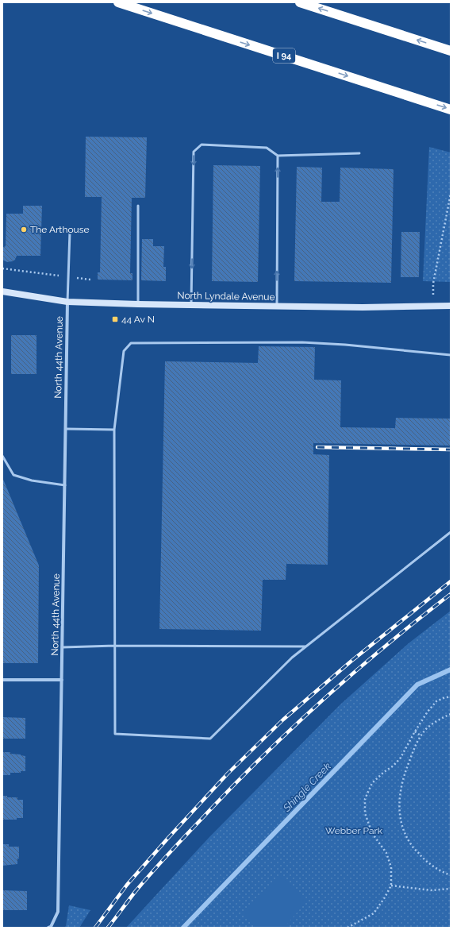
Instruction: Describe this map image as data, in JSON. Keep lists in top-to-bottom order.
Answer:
{
  "streets": {
    "highway": ["I 94"],
    "street": ["North Lyndale Avenue", "North 44th Avenue"]
  },
  "crossings": [
    ["North Lyndale Avenue", "North 44th Avenue"]
  ],
  "water": ["Shingle Creek"],
  "parks": ["Webber Park"],
  "places": {
    "other": ["The Arthouse"],
    "transit": ["44 Av N"]
  }
}
